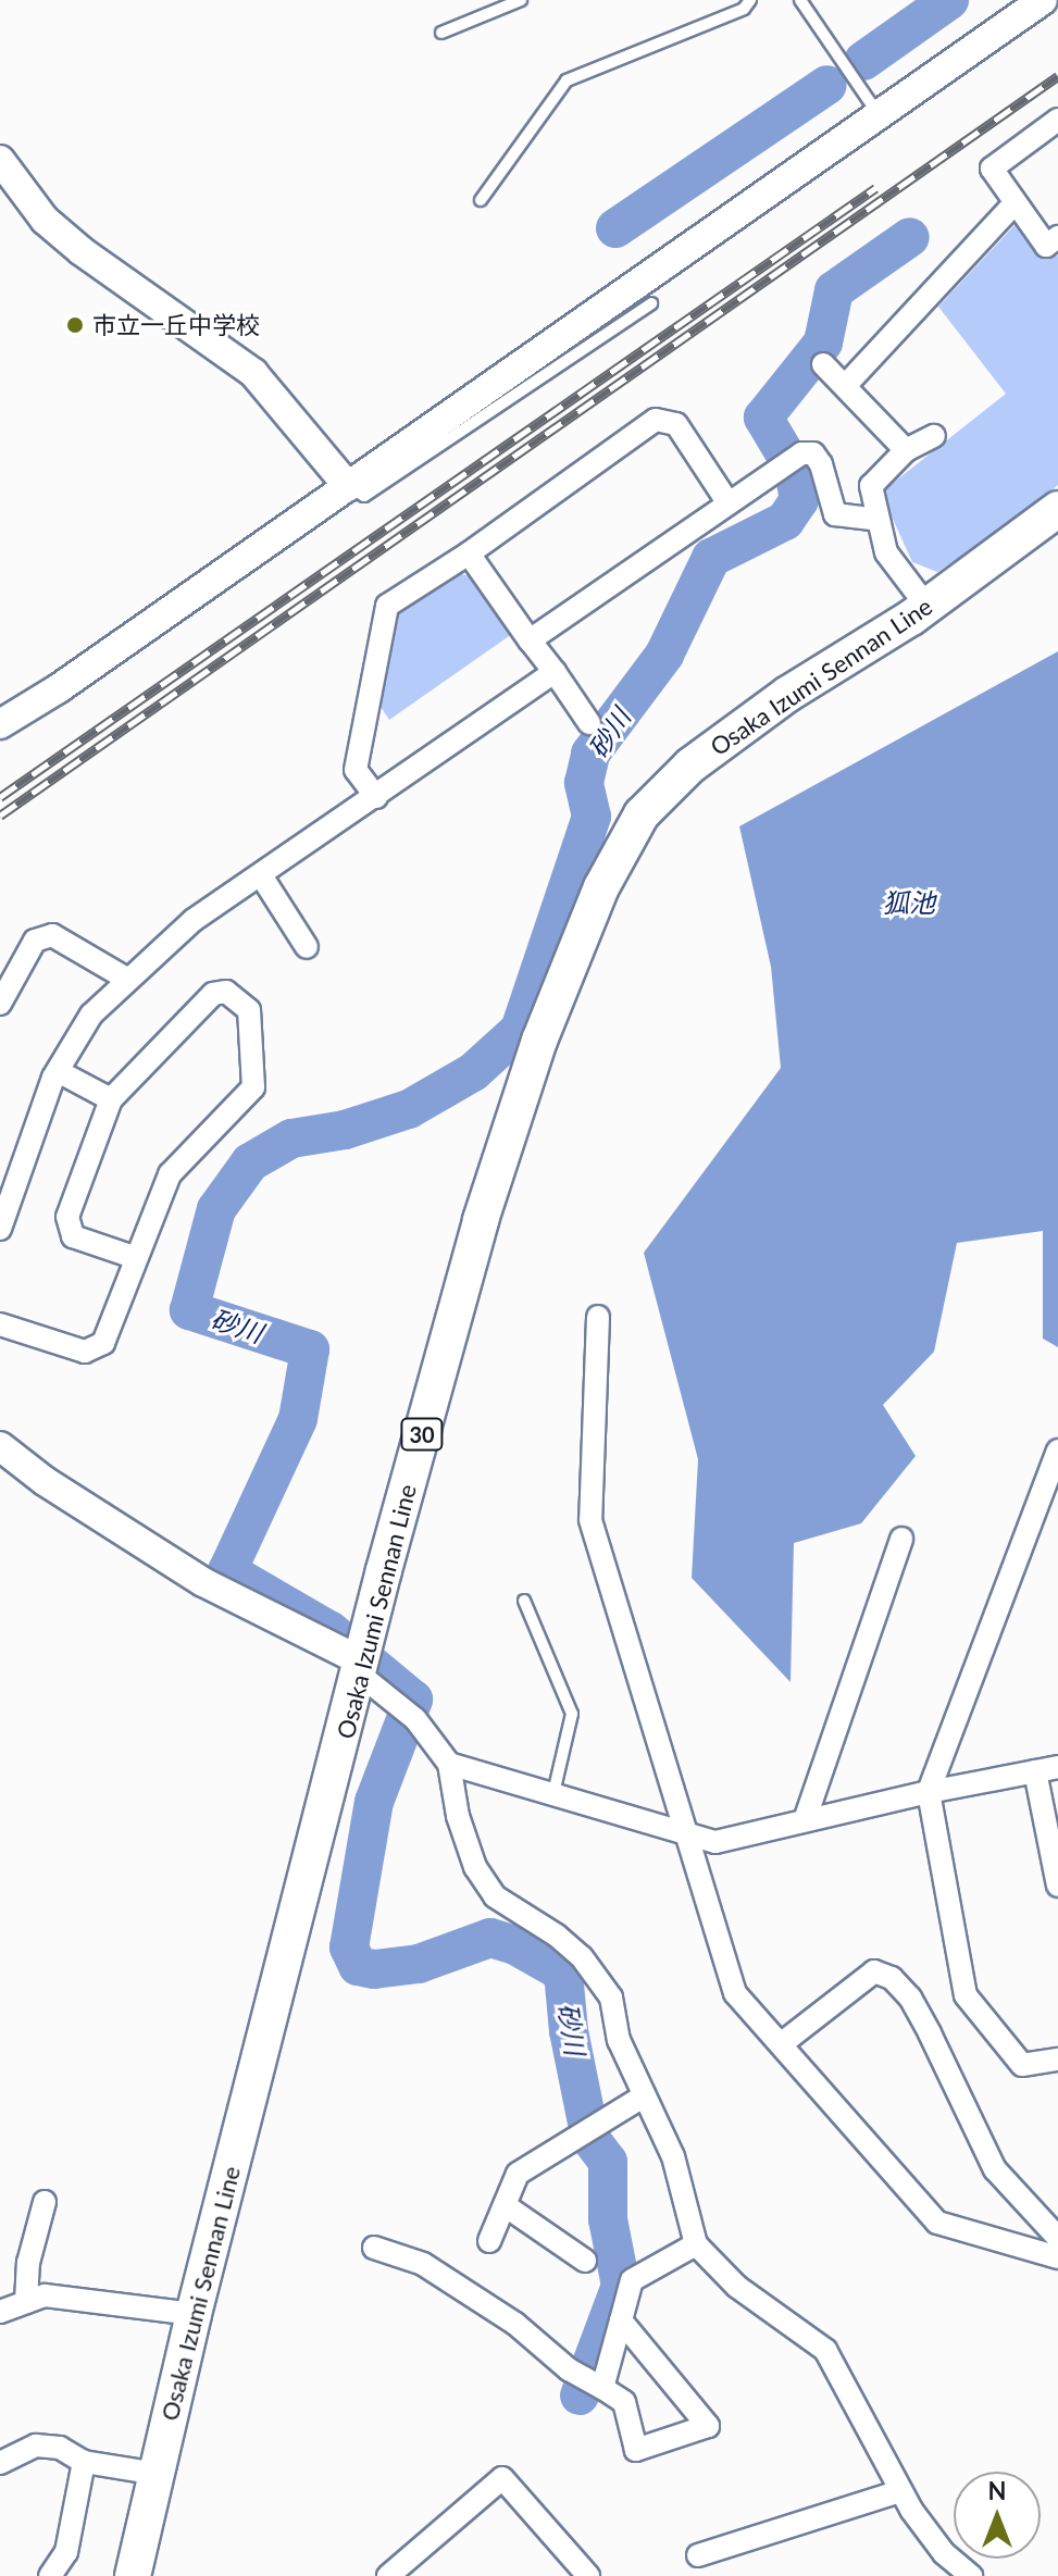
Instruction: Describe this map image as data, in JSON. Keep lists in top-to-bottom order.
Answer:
{
  "streets": {
    "main road": ["Osaka Izumi Sennan Line", "30"]
  },
  "water": ["砂川", "狐池"],
  "places": ["市立一丘中学校"],
  "north": "top"
}
